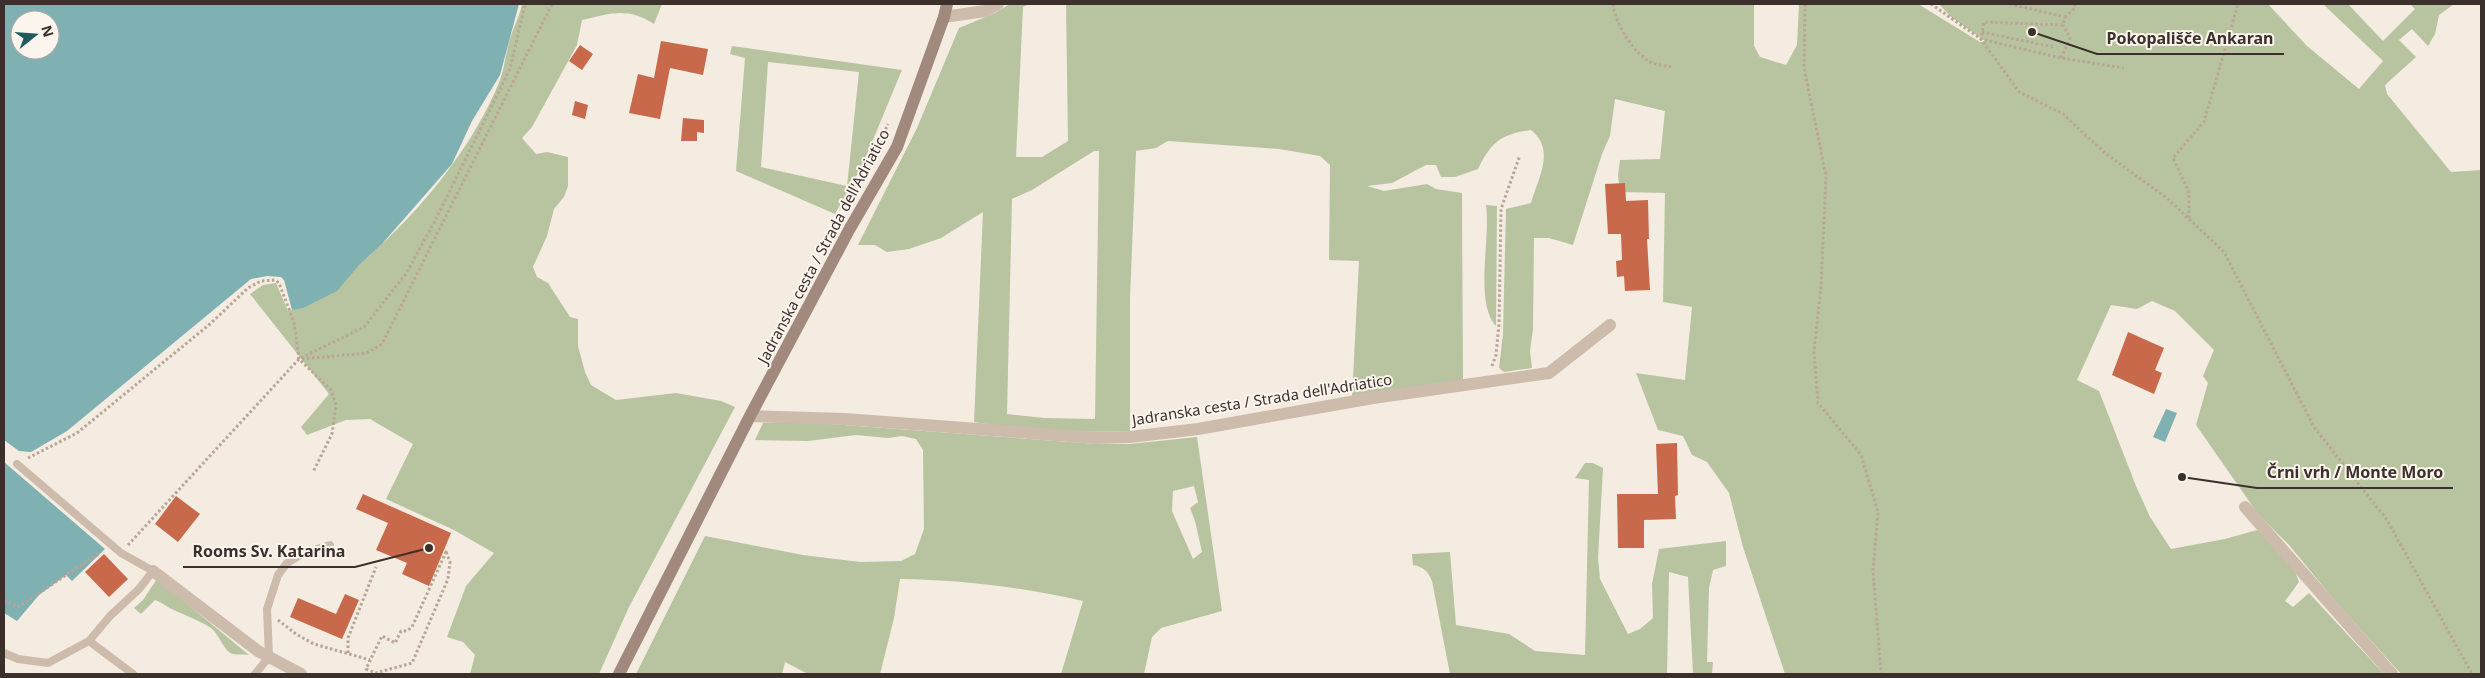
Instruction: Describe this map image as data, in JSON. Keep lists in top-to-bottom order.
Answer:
{
  "streets": {
    "main road": ["Jadranska cesta / Strada dell'Adriatico"]
  },
  "places": ["Pokopališče Ankaran", "Črni vrh / Monte Moro", "Rooms Sv. Katarina"],
  "north": "right"
}
